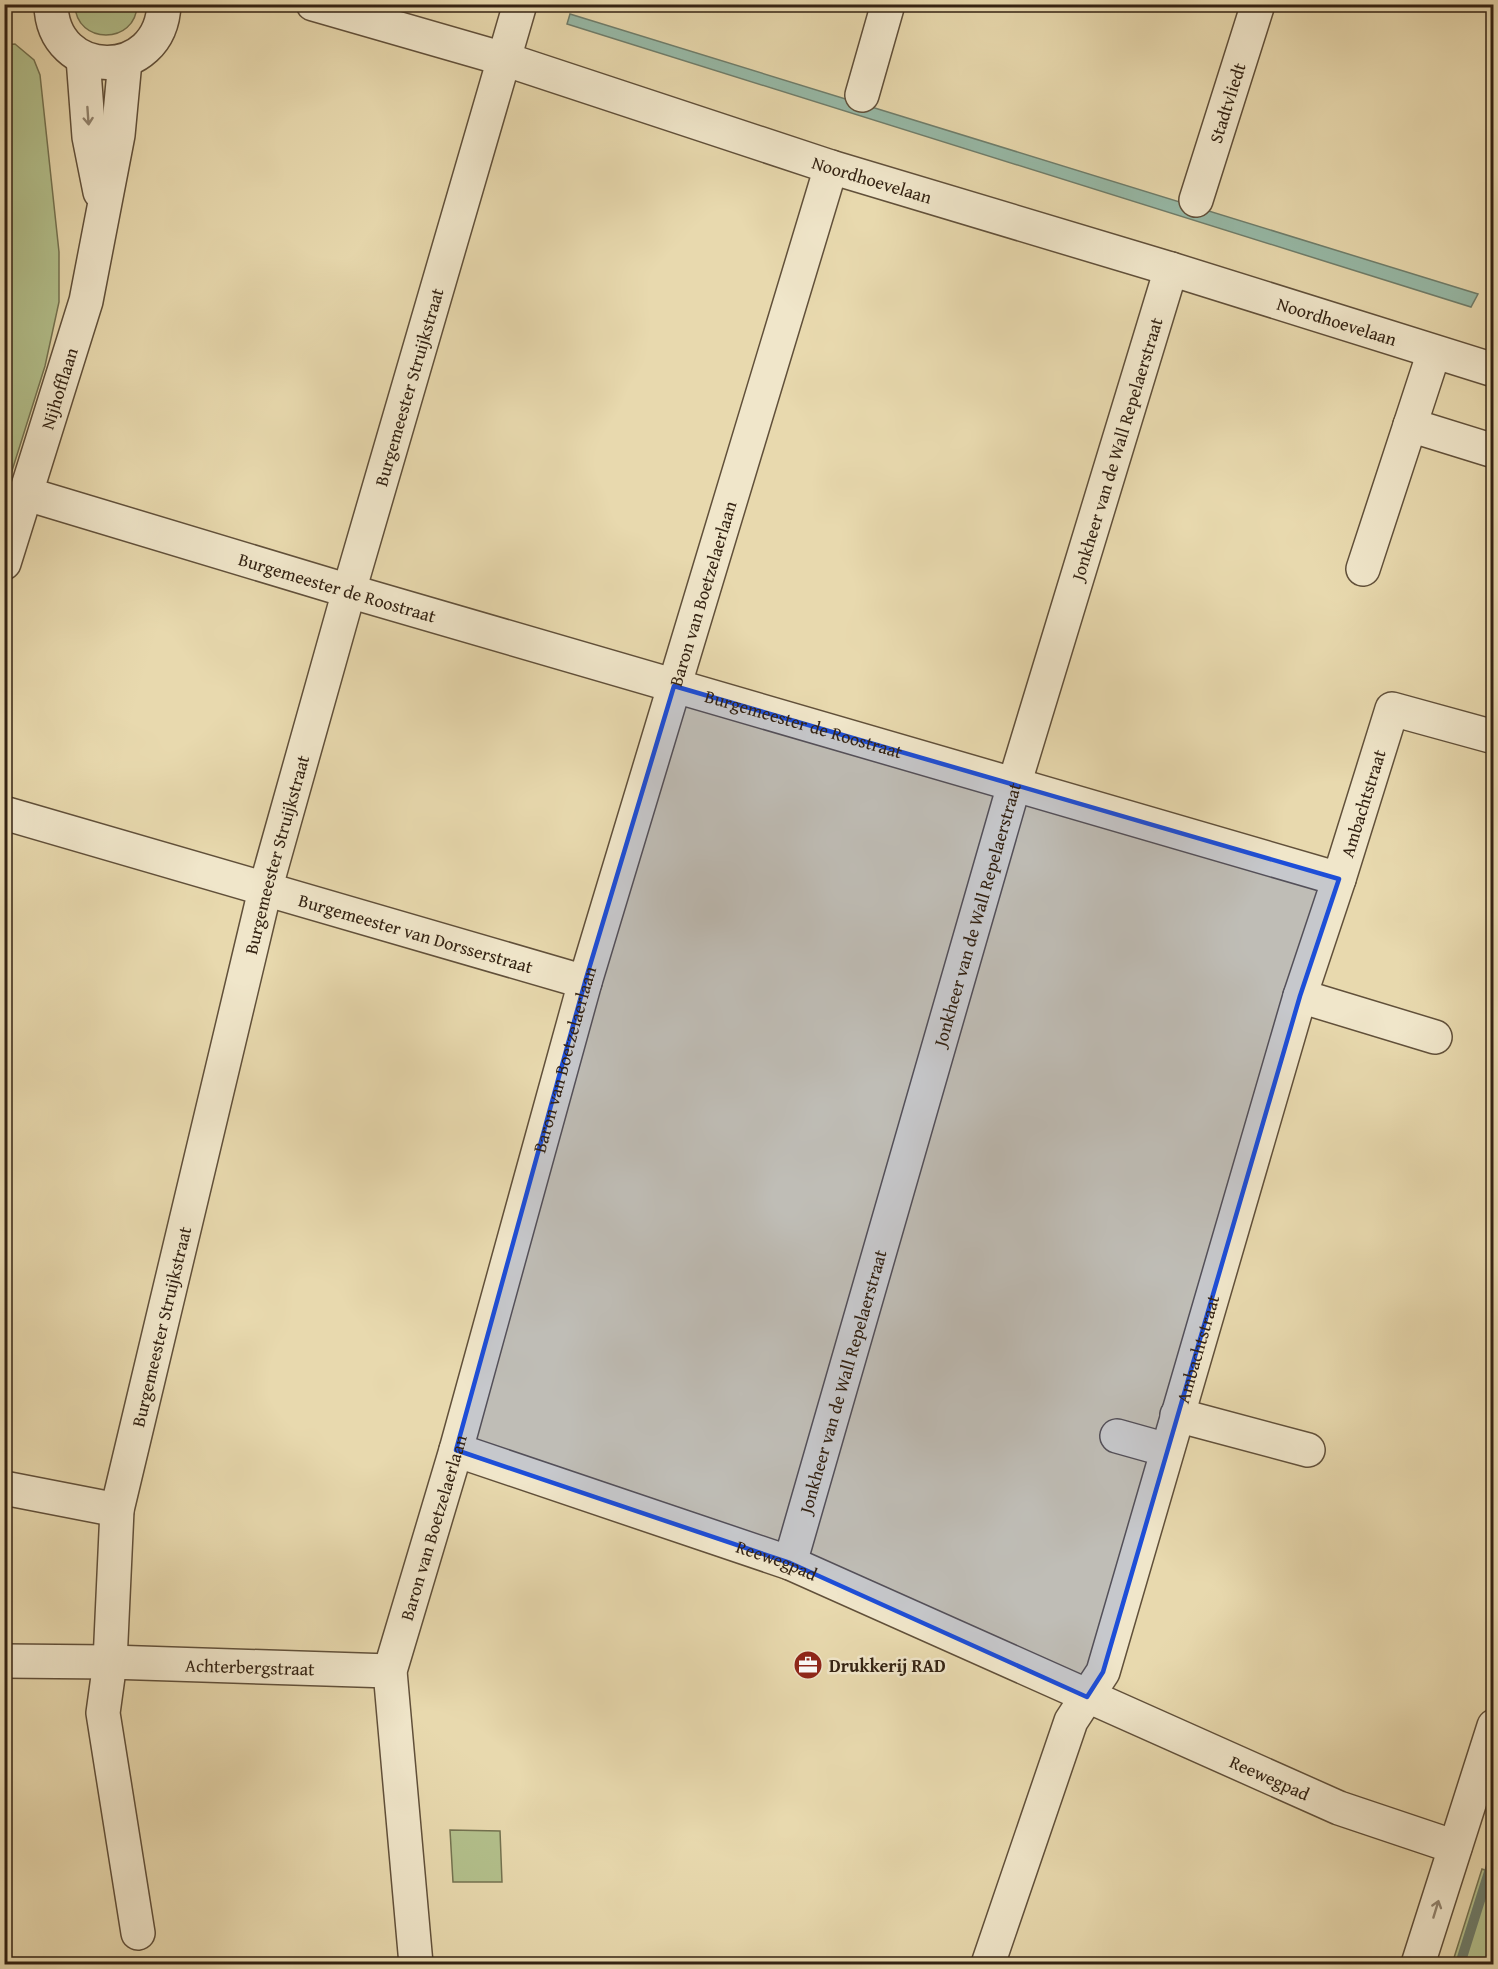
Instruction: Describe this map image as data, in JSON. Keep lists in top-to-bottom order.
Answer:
{
  "streets": {
    "street": [
      "Stadtvliedt",
      "Noordhoevelaan",
      "Burgemeester Struijkstraat",
      "Nijhofflaan",
      "Jonkheer van de Wall Repelaerstraat",
      "Burgemeester de Roostraat",
      "Baron van Boetzelaerlaan",
      "Ambachtstraat",
      "Burgemeester van Dorsserstraat",
      "Reewegpad",
      "Achterbergstraat"
    ]
  },
  "crossings": [
    ["Noordhoevelaan", "Burgemeester Struijkstraat"],
    ["Noordhoevelaan", "Jonkheer van de Wall Repelaerstraat"],
    ["Noordhoevelaan", "Baron van Boetzelaerlaan"],
    ["Burgemeester Struijkstraat", "Burgemeester de Roostraat"],
    ["Burgemeester Struijkstraat", "Burgemeester van Dorsserstraat"],
    ["Burgemeester Struijkstraat", "Achterbergstraat"],
    ["Nijhofflaan", "Burgemeester de Roostraat"],
    ["Jonkheer van de Wall Repelaerstraat", "Burgemeester de Roostraat"],
    ["Jonkheer van de Wall Repelaerstraat", "Reewegpad"],
    ["Burgemeester de Roostraat", "Baron van Boetzelaerlaan"],
    ["Burgemeester de Roostraat", "Ambachtstraat"],
    ["Baron van Boetzelaerlaan", "Burgemeester van Dorsserstraat"],
    ["Baron van Boetzelaerlaan", "Reewegpad"],
    ["Baron van Boetzelaerlaan", "Achterbergstraat"],
    ["Ambachtstraat", "Reewegpad"]
  ],
  "places": {
    "office": ["Drukkerij RAD"]
  }
}
